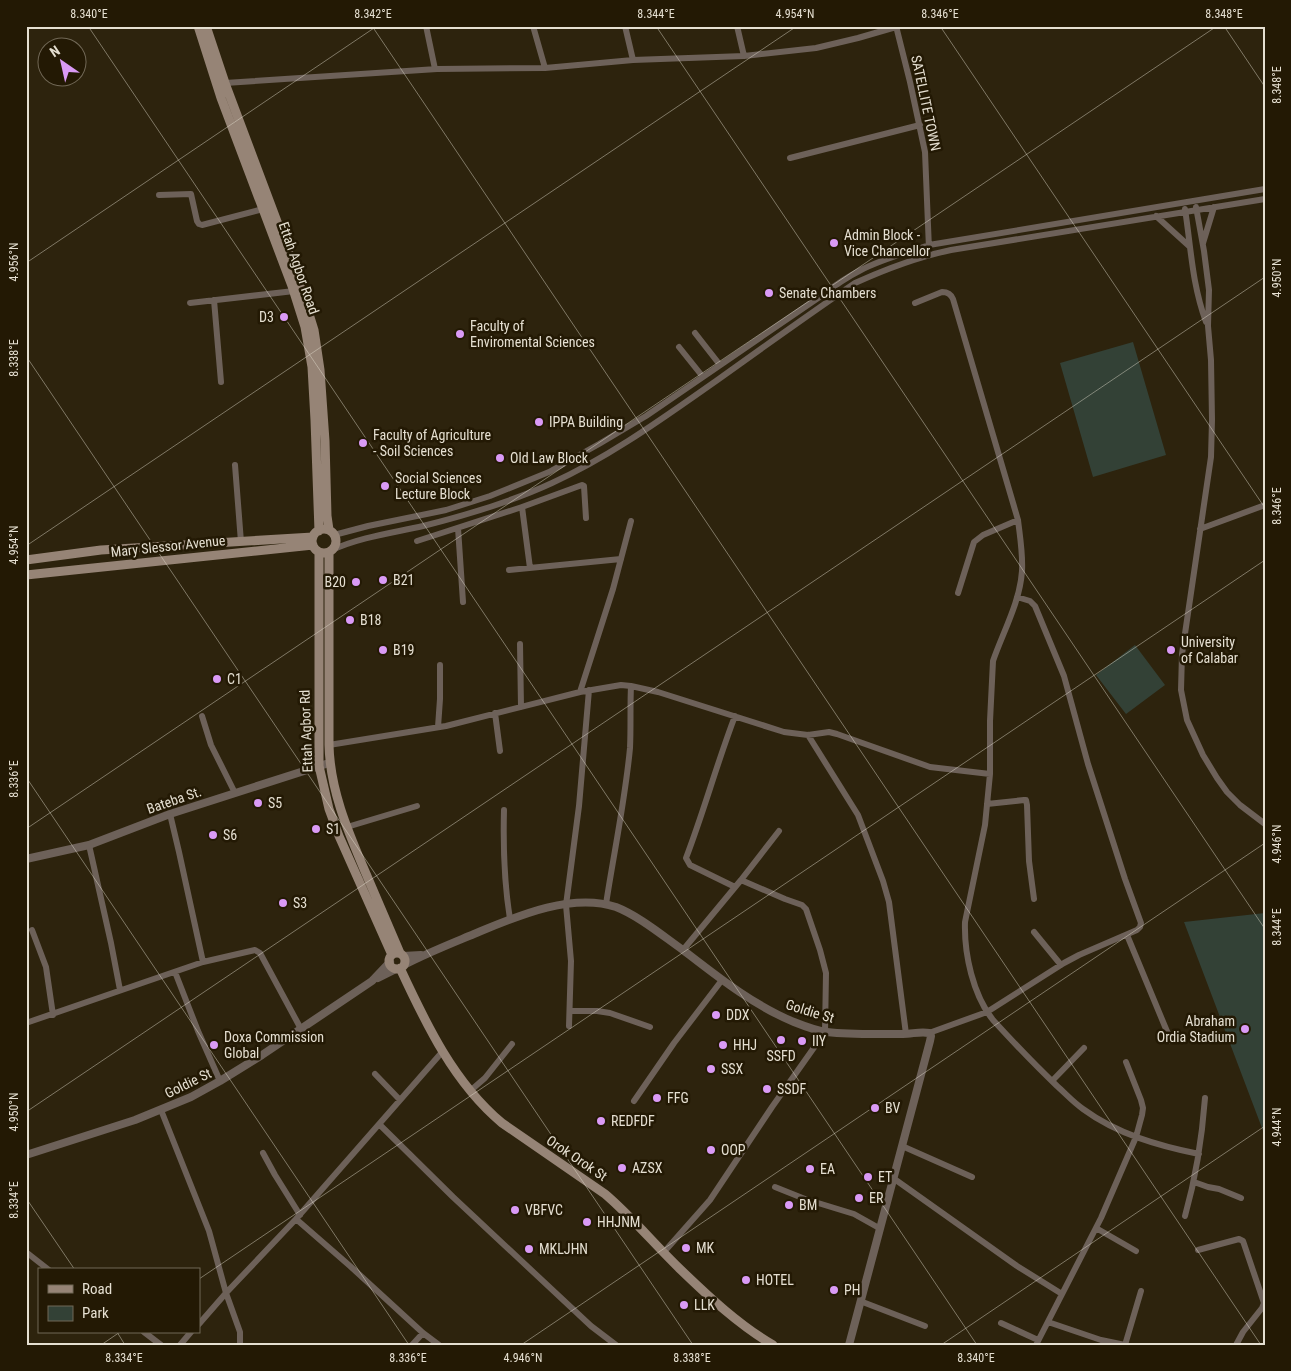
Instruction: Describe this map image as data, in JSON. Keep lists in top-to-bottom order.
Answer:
{
  "streets": {
    "main road": [
      "Ettah Agbor Road",
      "Mary Slessor Avenue",
      "Ettah Agbor Rd",
      "Orok Orok St"
    ],
    "street": ["SATELLITE TOWN", "Bateba St.", "Goldie St"]
  },
  "crossings": [
    ["Ettah Agbor Road", "Mary Slessor Avenue"],
    ["Ettah Agbor Road", "Ettah Agbor Rd"],
    ["Mary Slessor Avenue", "Ettah Agbor Rd"],
    ["Ettah Agbor Rd", "Bateba St."],
    ["Ettah Agbor Rd", "Goldie St"],
    ["Ettah Agbor Rd", "Orok Orok St"],
    ["Goldie St", "Orok Orok St"]
  ],
  "places": [
    "Admin Block - Vice Chancellor",
    "Senate Chambers",
    "D3",
    "Faculty of Enviromental Sciences",
    "IPPA Building",
    "Faculty of Agriculture - Soil Sciences",
    "Old Law Block",
    "Social Sciences Lecture Block",
    "B21",
    "B20",
    "B18",
    "B19",
    "University of Calabar",
    "C1",
    "S5",
    "S1",
    "S6",
    "S3",
    "DDX",
    "Abraham Ordia Stadium",
    "SSFD",
    "IIY",
    "Doxa Commission Global",
    "HHJ",
    "SSX",
    "SSDF",
    "FFG",
    "BV",
    "REDFDF",
    "OOP",
    "AZSX",
    "EA",
    "ET",
    "ER",
    "BM",
    "VBFVC",
    "HHJNM",
    "MK",
    "MKLJHN",
    "HOTEL",
    "PH",
    "LLK"
  ],
  "legend": ["Road", "Park"],
  "north": "top left",
  "coordinates": [
    "8.340°E",
    "8.342°E",
    "8.344°E",
    "4.954°N",
    "8.346°E",
    "8.348°E",
    "4.956°N",
    "4.950°N",
    "8.338°E",
    "8.336°E",
    "4.946°N",
    "4.944°N",
    "8.334°E"
  ]
}
